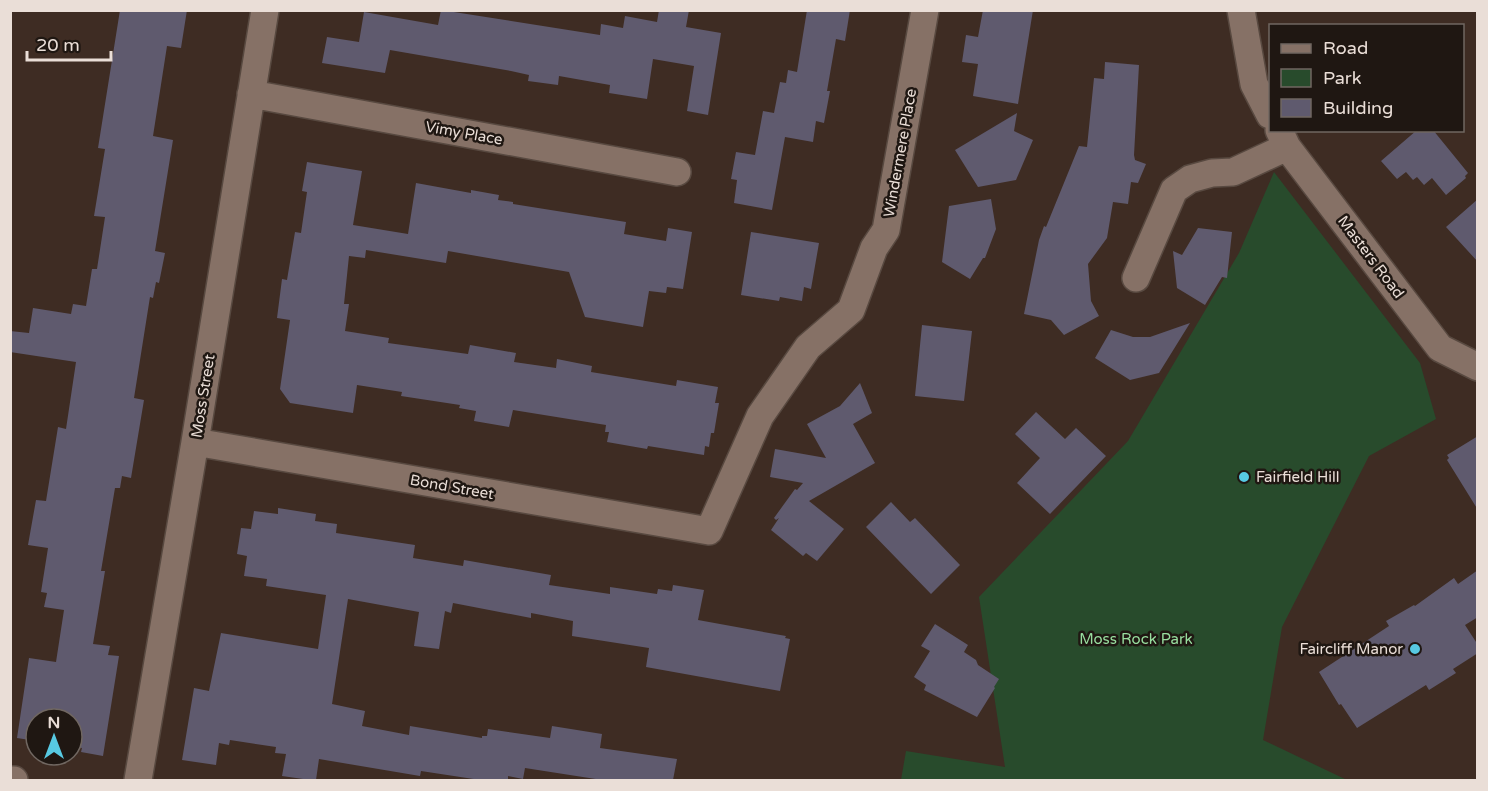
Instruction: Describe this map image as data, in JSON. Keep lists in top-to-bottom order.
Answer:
{
  "streets": {
    "street": [
      "Vimy Place",
      "Windermere Place",
      "Masters Road",
      "Moss Street",
      "Bond Street"
    ]
  },
  "crossings": [
    ["Vimy Place", "Moss Street"],
    ["Windermere Place", "Bond Street"],
    ["Moss Street", "Bond Street"]
  ],
  "parks": ["Moss Rock Park"],
  "places": ["Fairfield Hill", "Faircliff Manor"],
  "legend": ["Road", "Park", "Building"],
  "scale_bar": "20 m",
  "north": "top"
}
